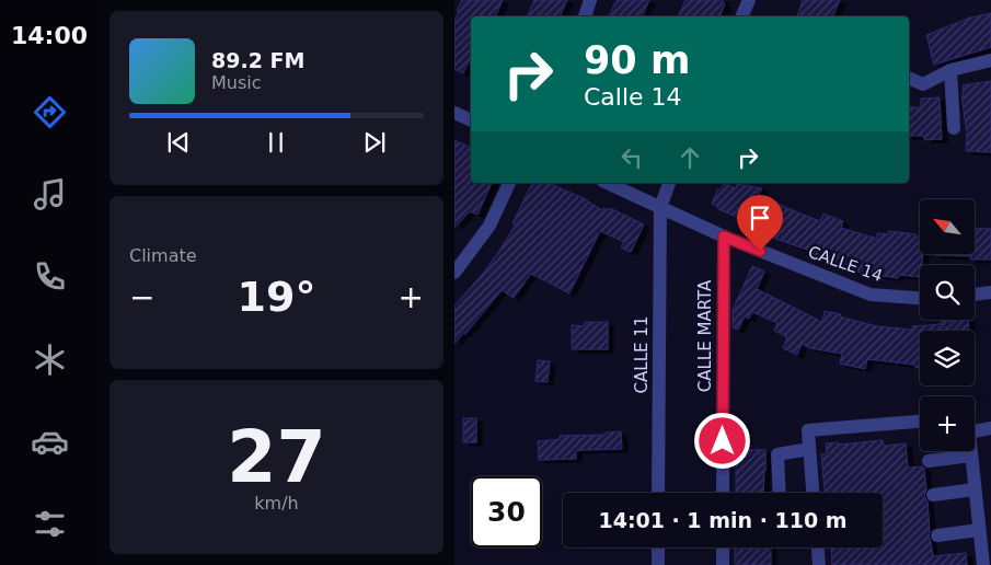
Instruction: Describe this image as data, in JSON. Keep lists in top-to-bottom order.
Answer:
{
  "streets": {
    "street": ["CALLE 14", "CALLE MARTA", "CALLE 11"]
  },
  "crossings": [
    ["CALLE 14", "CALLE MARTA"],
    ["CALLE 14", "CALLE 11"]
  ],
  "north": "top left",
  "page": {
    "tabs": "14:00",
    "turn": ["90 m", "Calle 14"],
    "song": ["89.2 FM", "Music"],
    "tile": [
      "Climate",
      ["27", "km/h"]
    ],
    "map_buttons": "+",
    "heat": ["−", "19°", "+"],
    "limit": "30",
    "trip": "14:01 · 1 min · 110 m"
  }
}
